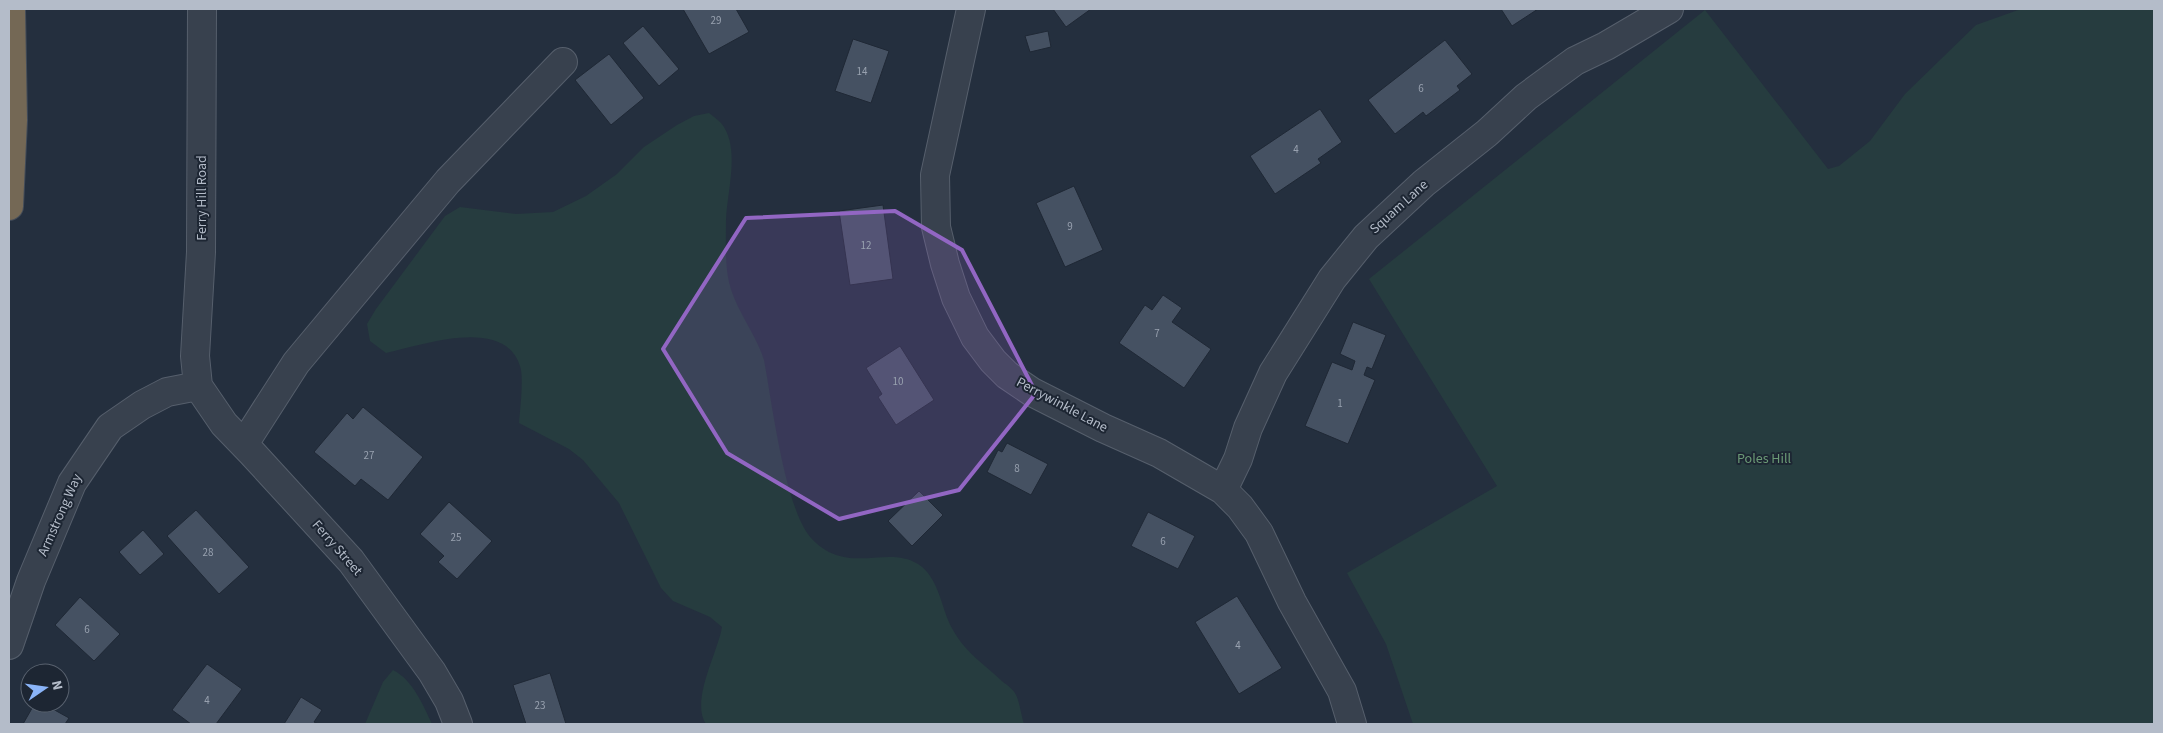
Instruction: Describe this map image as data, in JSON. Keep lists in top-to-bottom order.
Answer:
{
  "streets": {
    "street": [
      "Ferry Hill Road",
      "Squam Lane",
      "Perrywinkle Lane",
      "Armstrong Way",
      "Ferry Street"
    ]
  },
  "crossings": [
    ["Ferry Hill Road", "Armstrong Way"],
    ["Ferry Hill Road", "Ferry Street"],
    ["Squam Lane", "Perrywinkle Lane"],
    ["Armstrong Way", "Ferry Street"]
  ],
  "parks": ["Poles Hill"],
  "house_numbers": [
    "29",
    "14",
    "6",
    "4",
    "9",
    "12",
    "7",
    "10",
    "1",
    "27",
    "8",
    "25",
    "6",
    "28",
    "6",
    "4",
    "4",
    "23"
  ],
  "north": "right"
}
